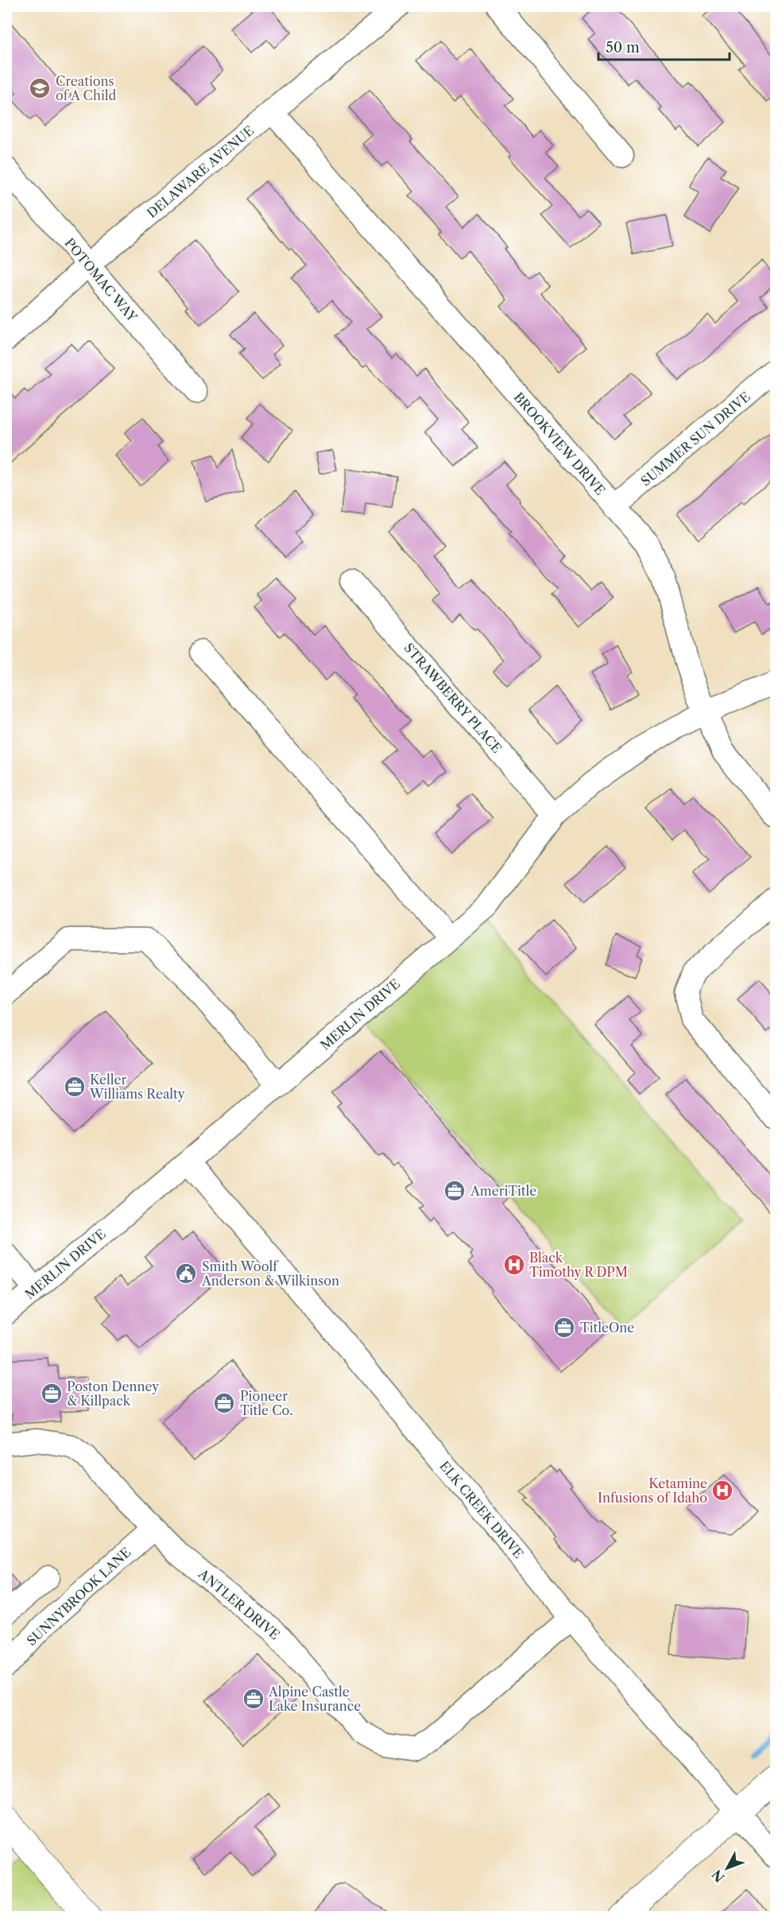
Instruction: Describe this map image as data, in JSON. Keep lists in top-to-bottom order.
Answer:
{
  "streets": {
    "street": [
      "DELAWARE AVENUE",
      "POTOMAC WAY",
      "SUMMER SUN DRIVE",
      "BROOKVIEW DRIVE",
      "STRAWBERRY PLACE",
      "MERLIN DRIVE",
      "ELK CREEK DRIVE",
      "SUNNYBROOK LANE",
      "ANTLER DRIVE"
    ]
  },
  "crossings": [
    ["DELAWARE AVENUE", "POTOMAC WAY"],
    ["DELAWARE AVENUE", "BROOKVIEW DRIVE"],
    ["SUMMER SUN DRIVE", "BROOKVIEW DRIVE"],
    ["BROOKVIEW DRIVE", "MERLIN DRIVE"],
    ["STRAWBERRY PLACE", "MERLIN DRIVE"],
    ["MERLIN DRIVE", "ELK CREEK DRIVE"],
    ["ELK CREEK DRIVE", "ANTLER DRIVE"],
    ["SUNNYBROOK LANE", "ANTLER DRIVE"]
  ],
  "places": {
    "school or university": ["Creations of A Child"],
    "office": [
      "Keller Williams Realty",
      "AmeriTitle",
      "TitleOne",
      "Poston Denney & Killpack",
      "Pioneer Title Co.",
      "Alpine Castle Lake Insurance"
    ],
    "hospital": ["Black Timothy R DPM", "Ketamine Infusions of Idaho"],
    "public building": ["Smith Woolf Anderson & Wilkinson"]
  },
  "scale_bar": "50 m",
  "north": "bottom left"
}
